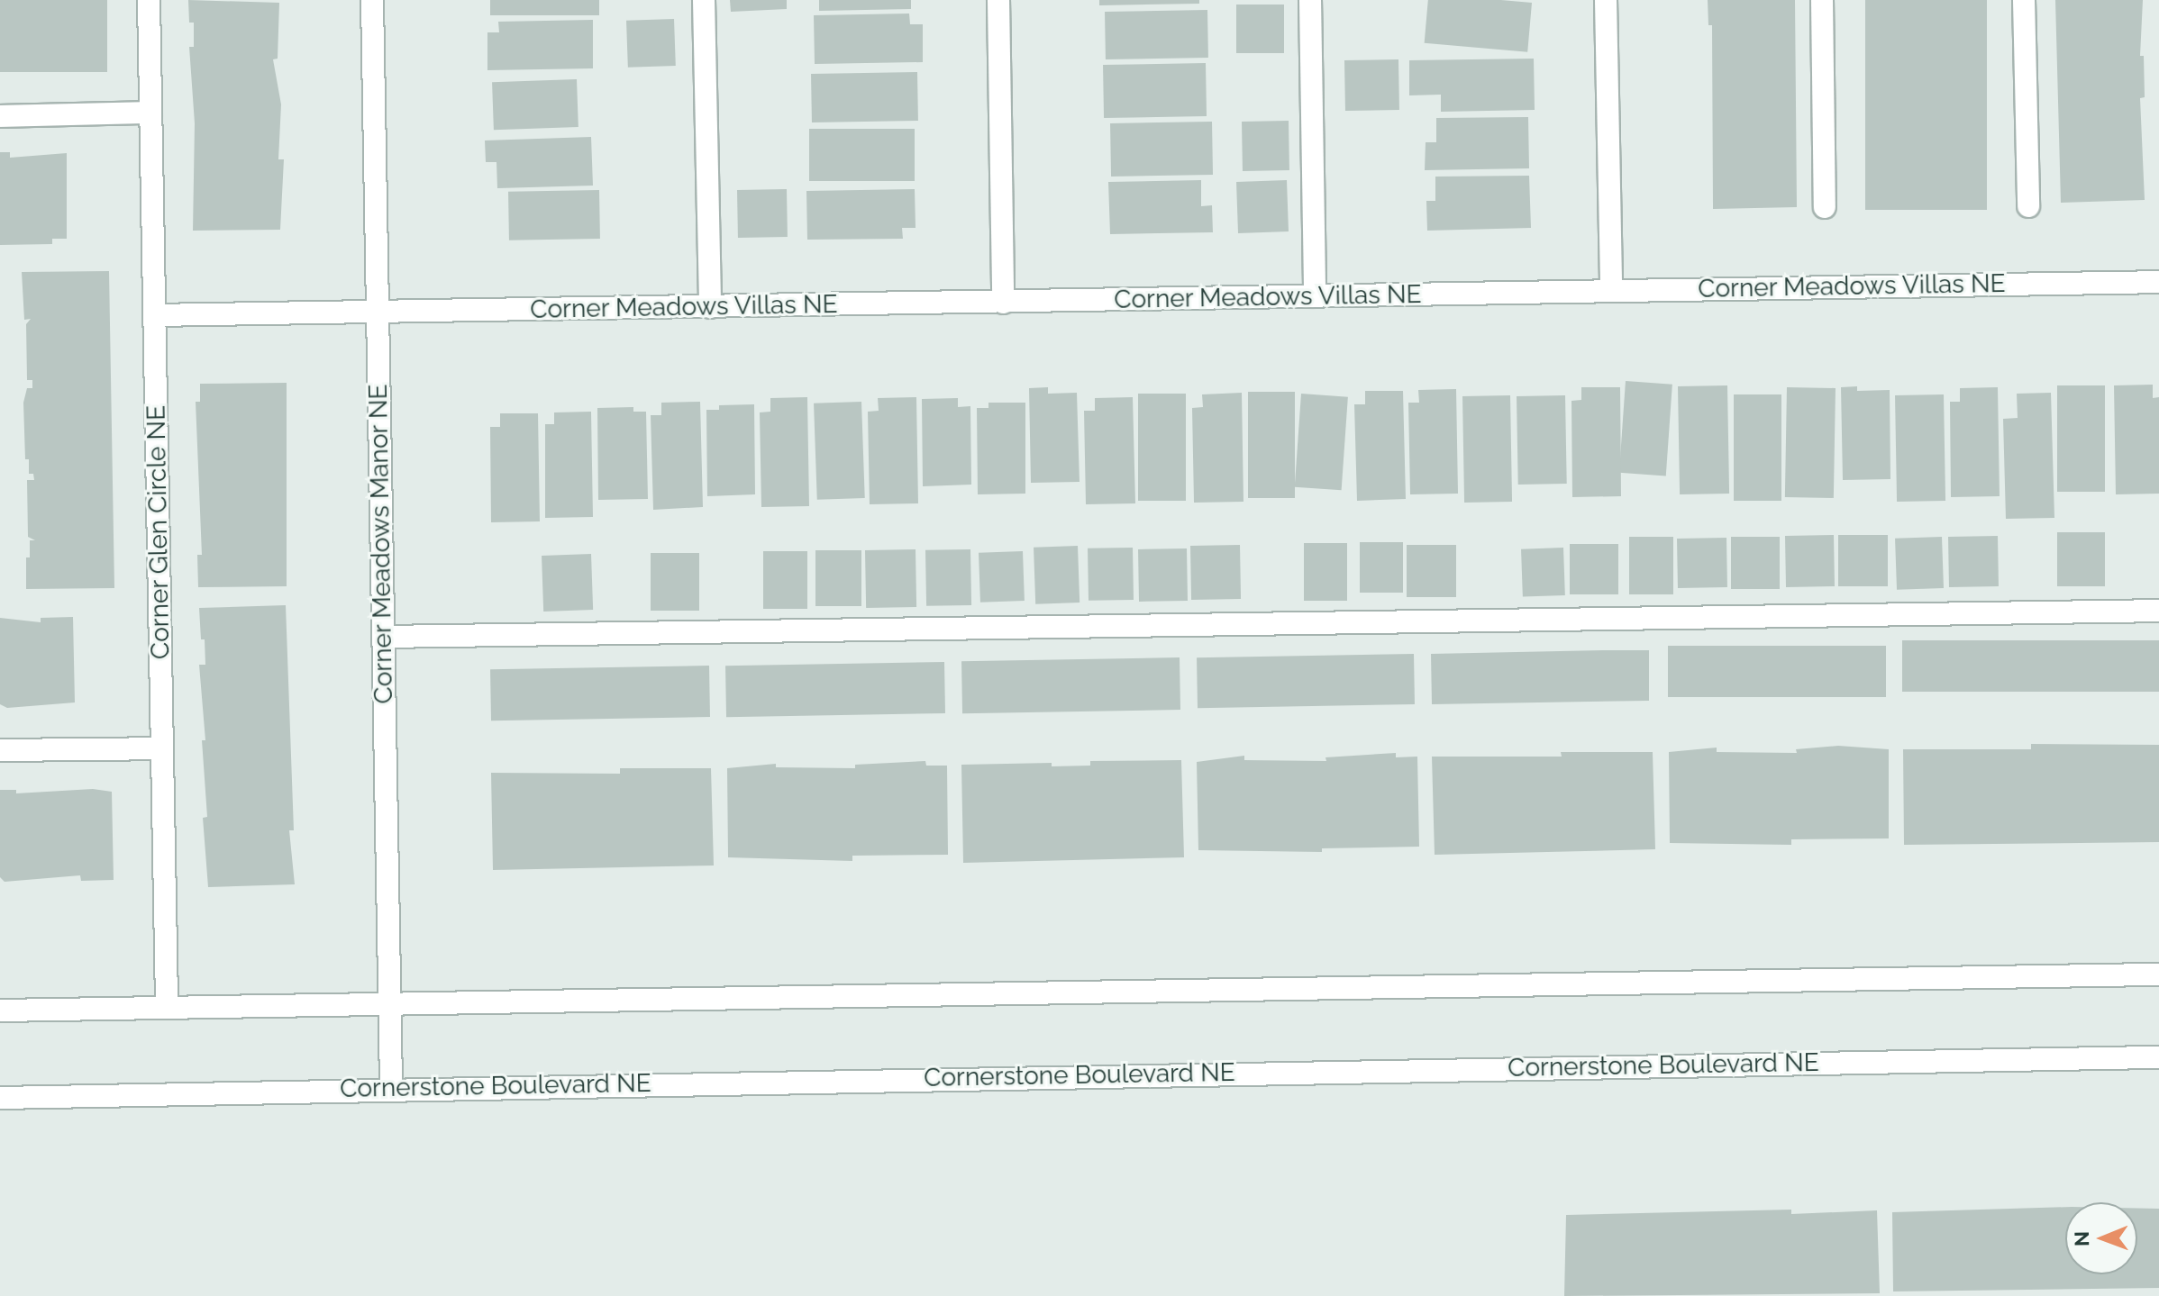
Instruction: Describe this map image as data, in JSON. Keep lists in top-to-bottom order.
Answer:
{
  "streets": {
    "street": [
      "Corner Meadows Villas NE",
      "Corner Glen Circle NE",
      "Corner Meadows Manor NE",
      "Cornerstone Boulevard NE"
    ]
  },
  "crossings": [
    ["Corner Meadows Villas NE", "Corner Meadows Manor NE"],
    ["Corner Meadows Manor NE", "Cornerstone Boulevard NE"]
  ],
  "north": "left"
}
